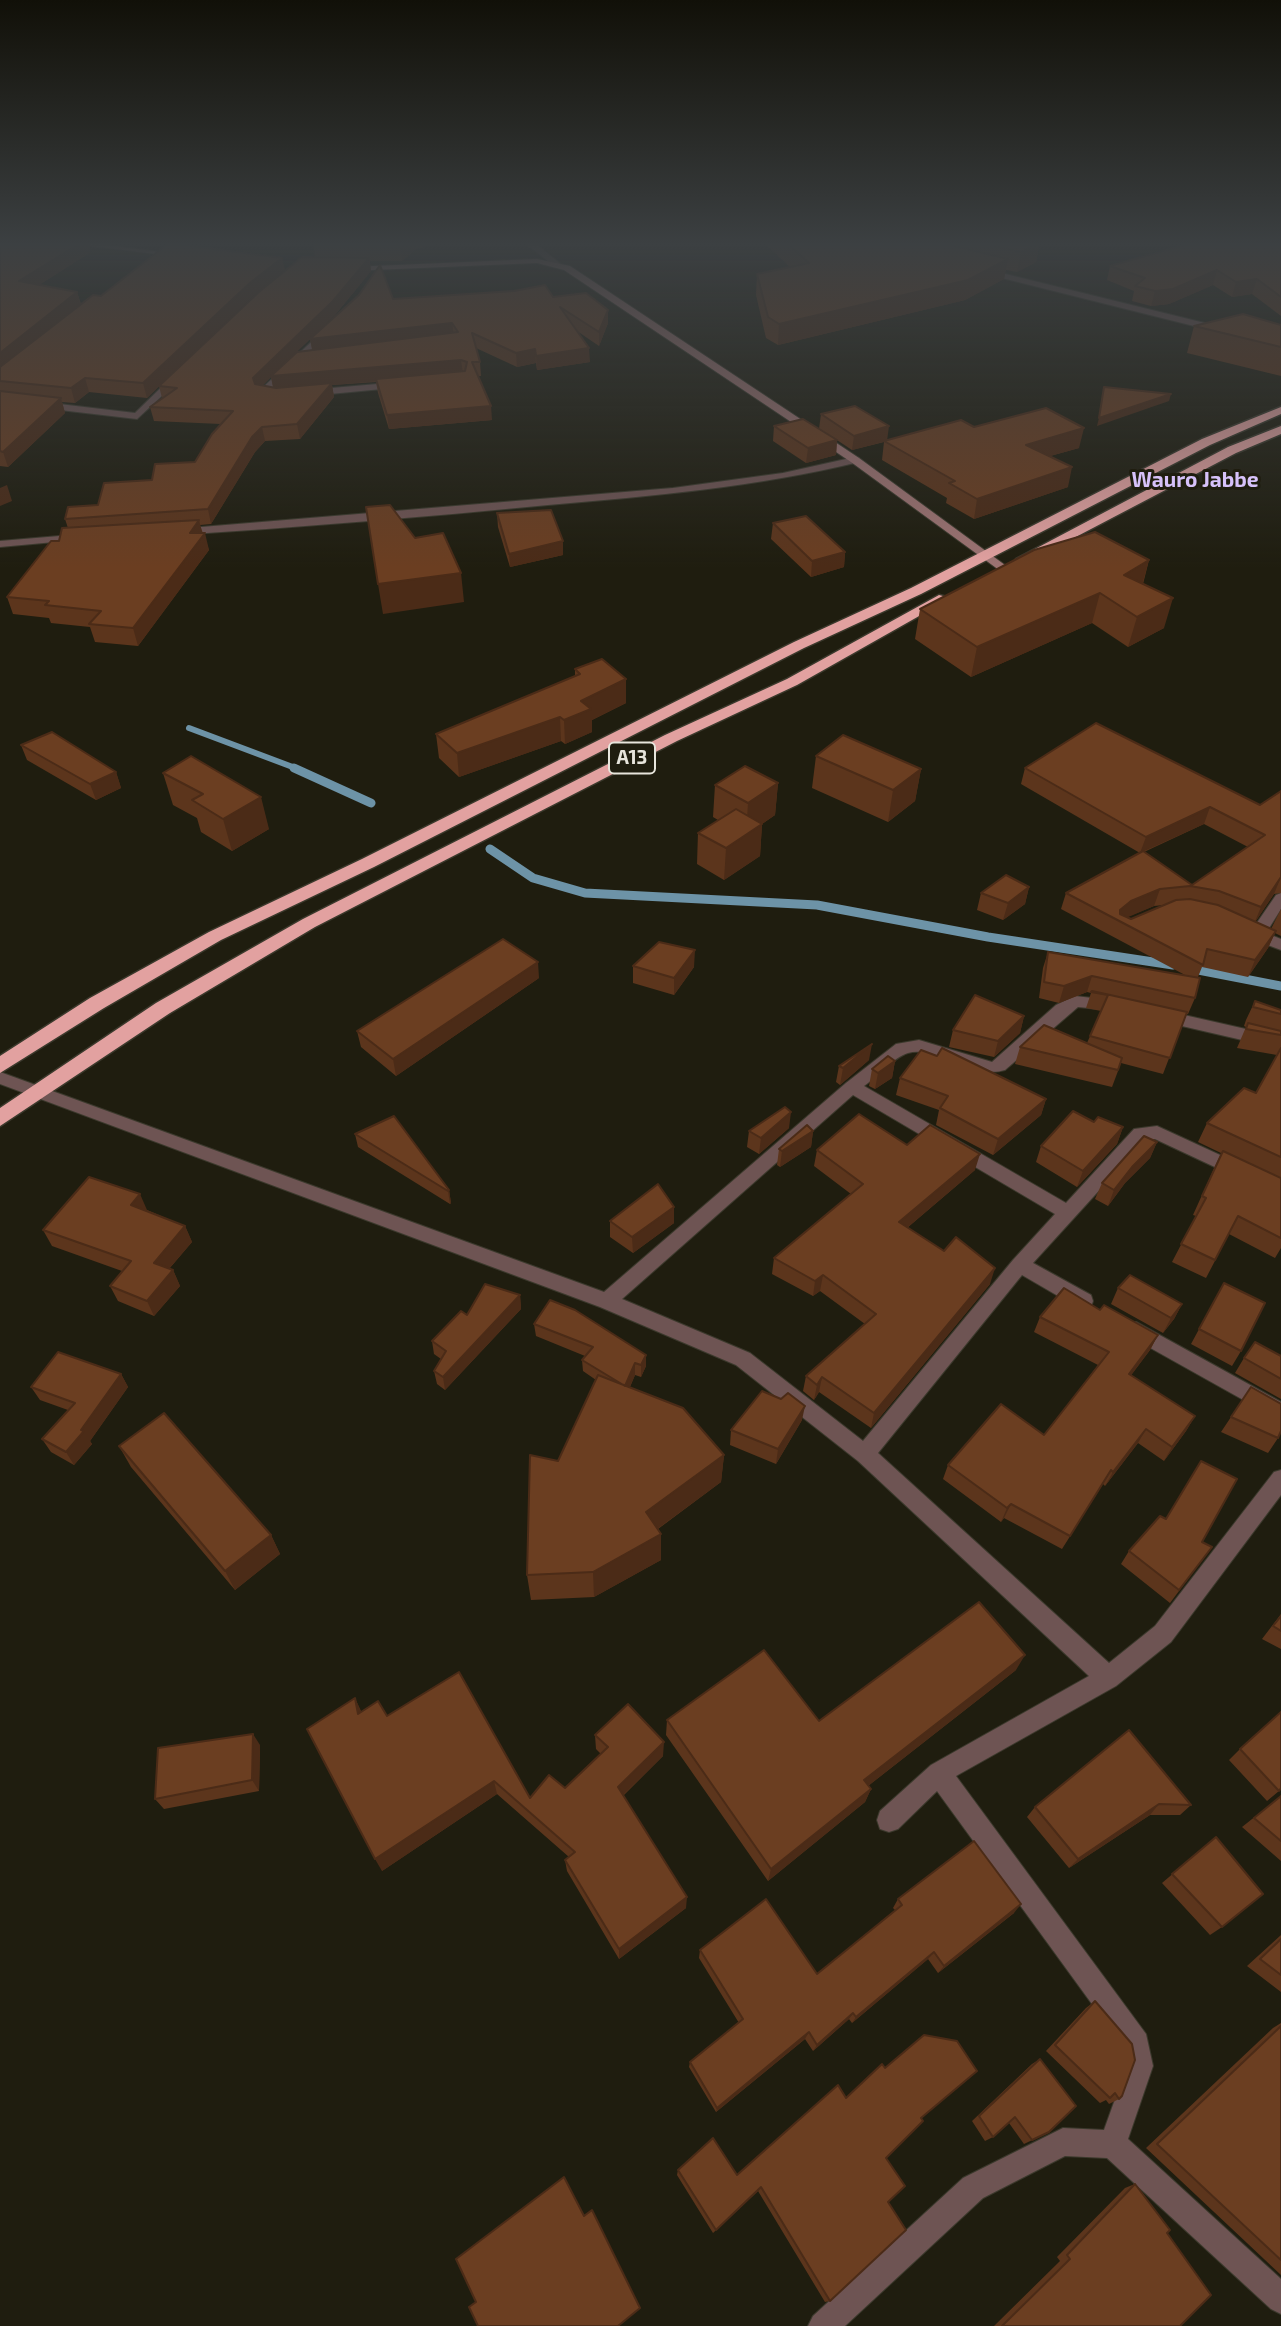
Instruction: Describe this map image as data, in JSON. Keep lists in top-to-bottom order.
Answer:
{
  "streets": {
    "highway": ["A13"]
  },
  "districts": ["Wauro Jabbe"]
}
